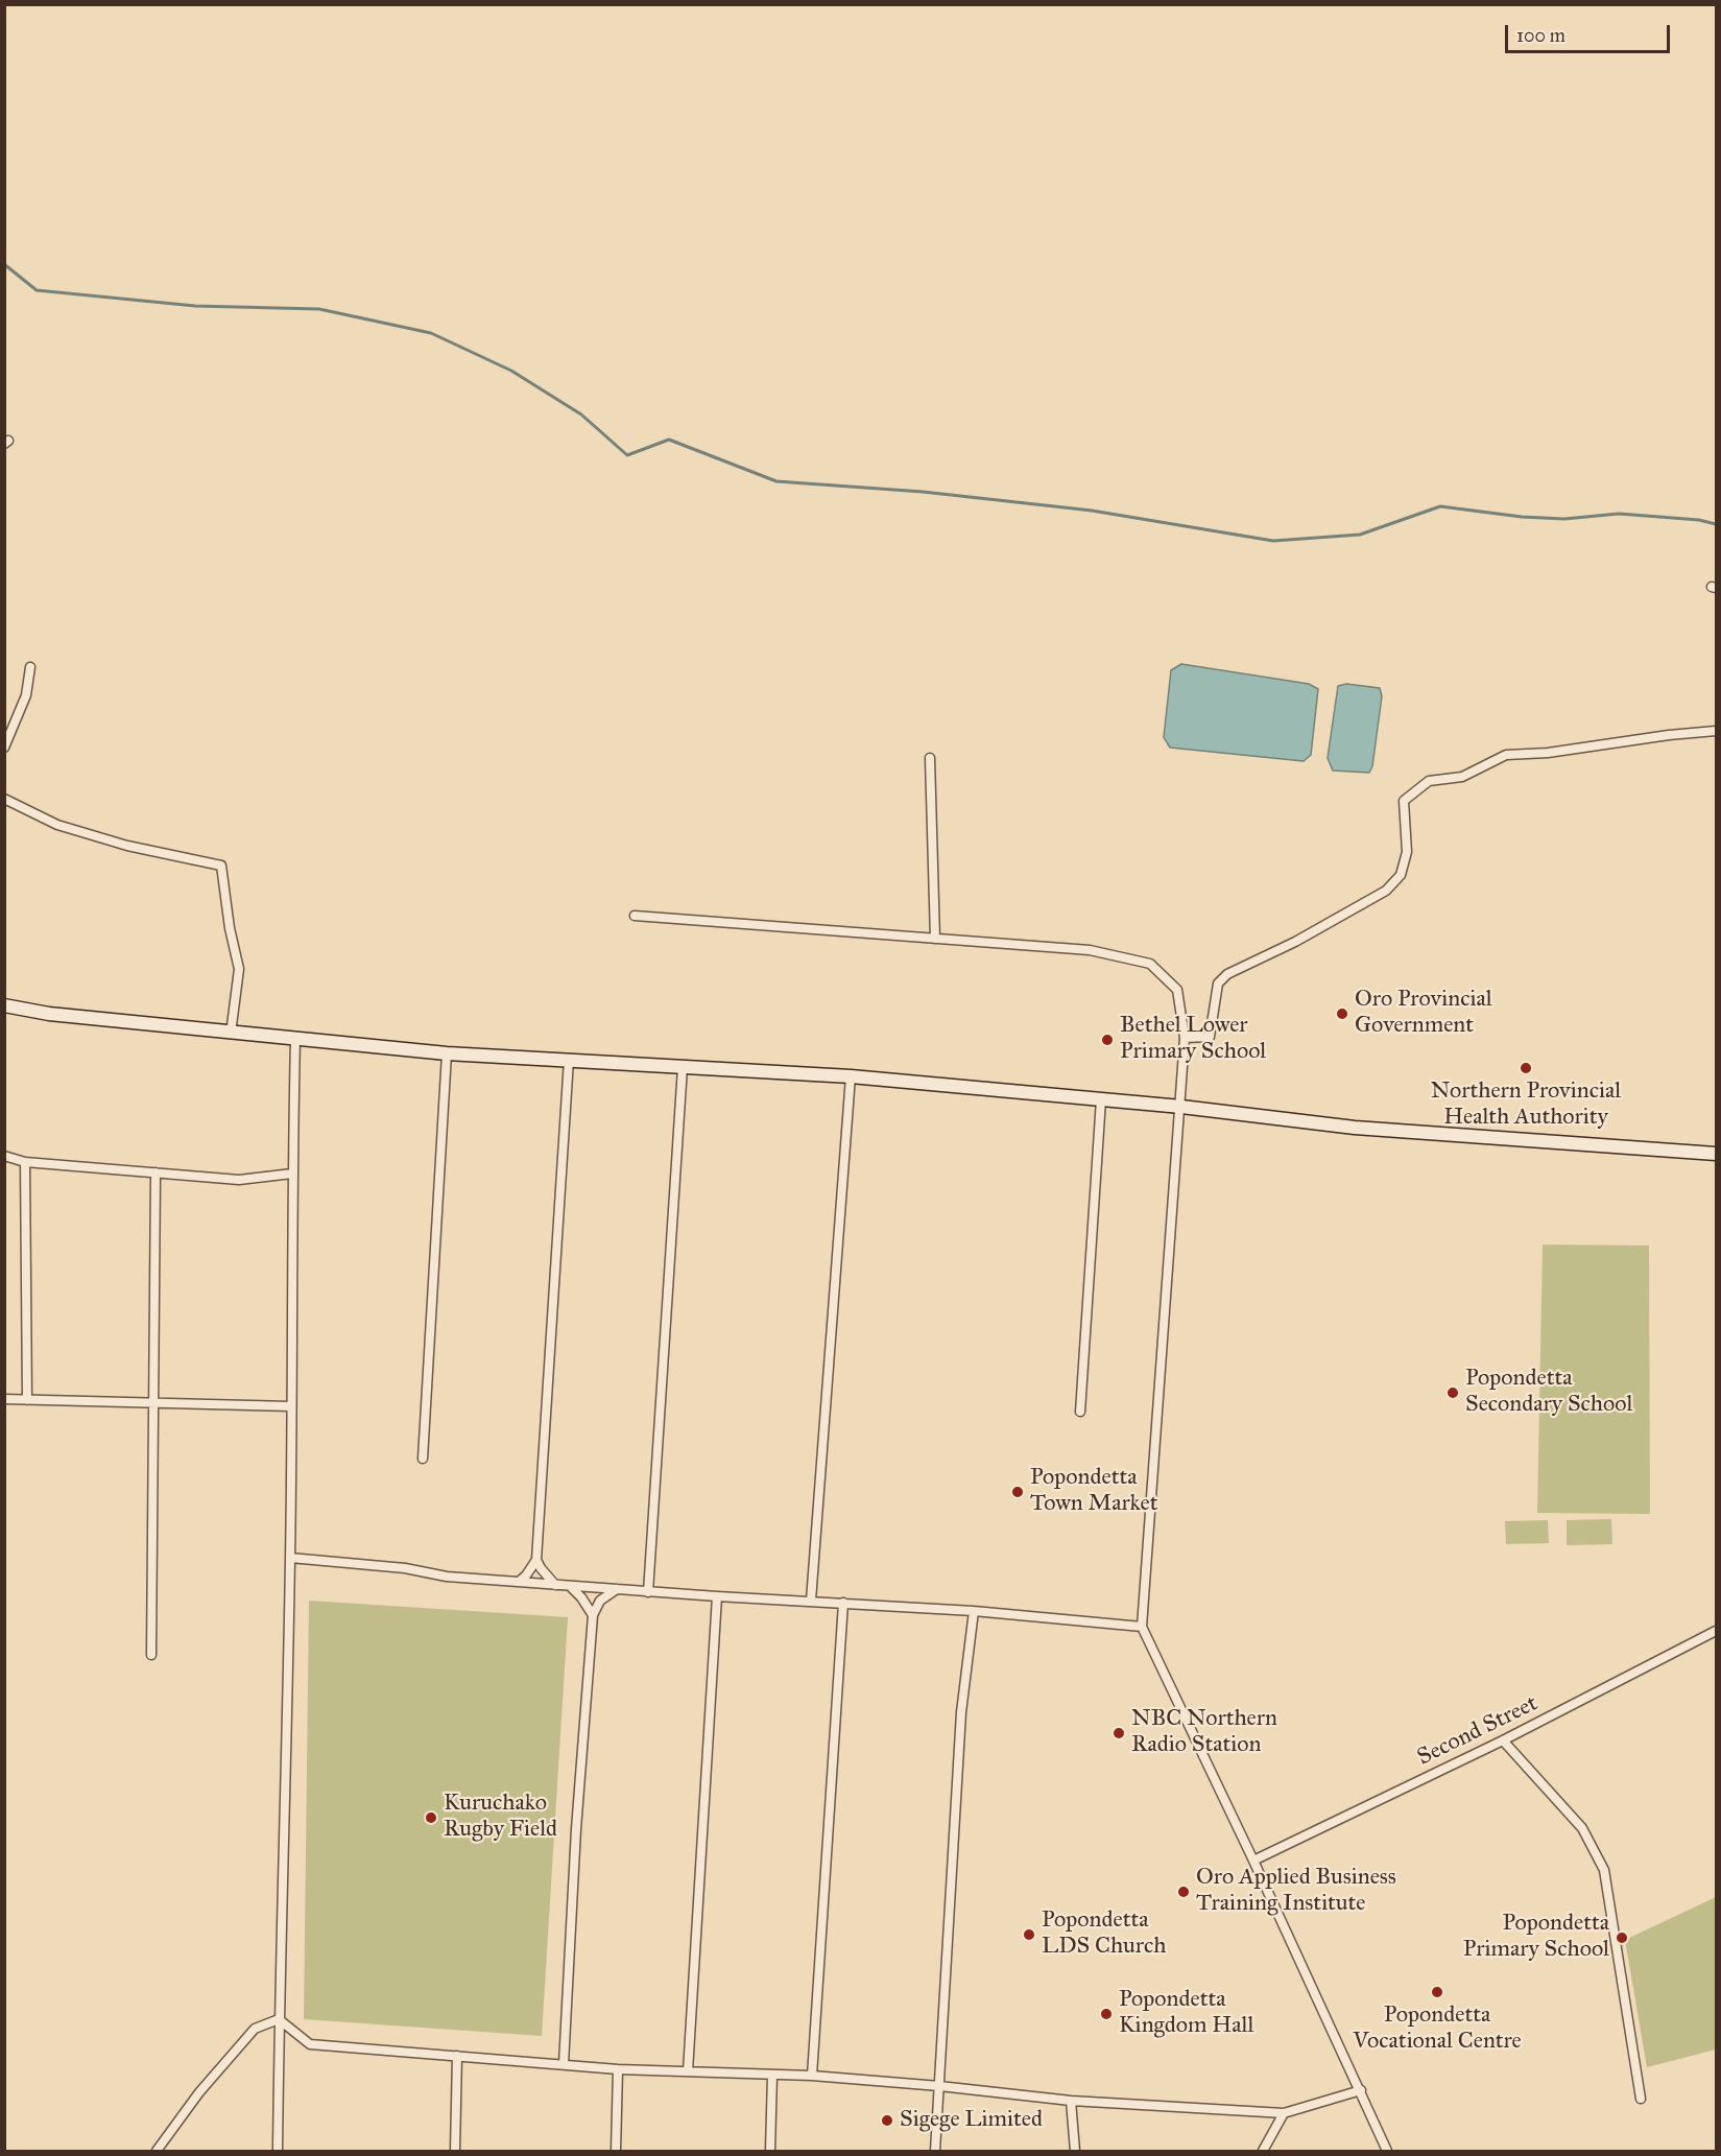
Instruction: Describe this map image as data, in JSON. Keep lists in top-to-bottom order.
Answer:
{
  "streets": {
    "street": ["Second Street"]
  },
  "places": [
    "Oro Provincial Government",
    "Bethel Lower Primary School",
    "Northern Provincial Health Authority",
    "Popondetta Secondary School",
    "Popondetta Town Market",
    "NBC Northern Radio Station",
    "Kuruchako Rugby Field",
    "Oro Applied Business Training Institute",
    "Popondetta LDS Church",
    "Popondetta Primary School",
    "Popondetta Vocational Centre",
    "Popondetta Kingdom Hall",
    "Sigege Limited"
  ],
  "scale_bar": "100 m"
}
